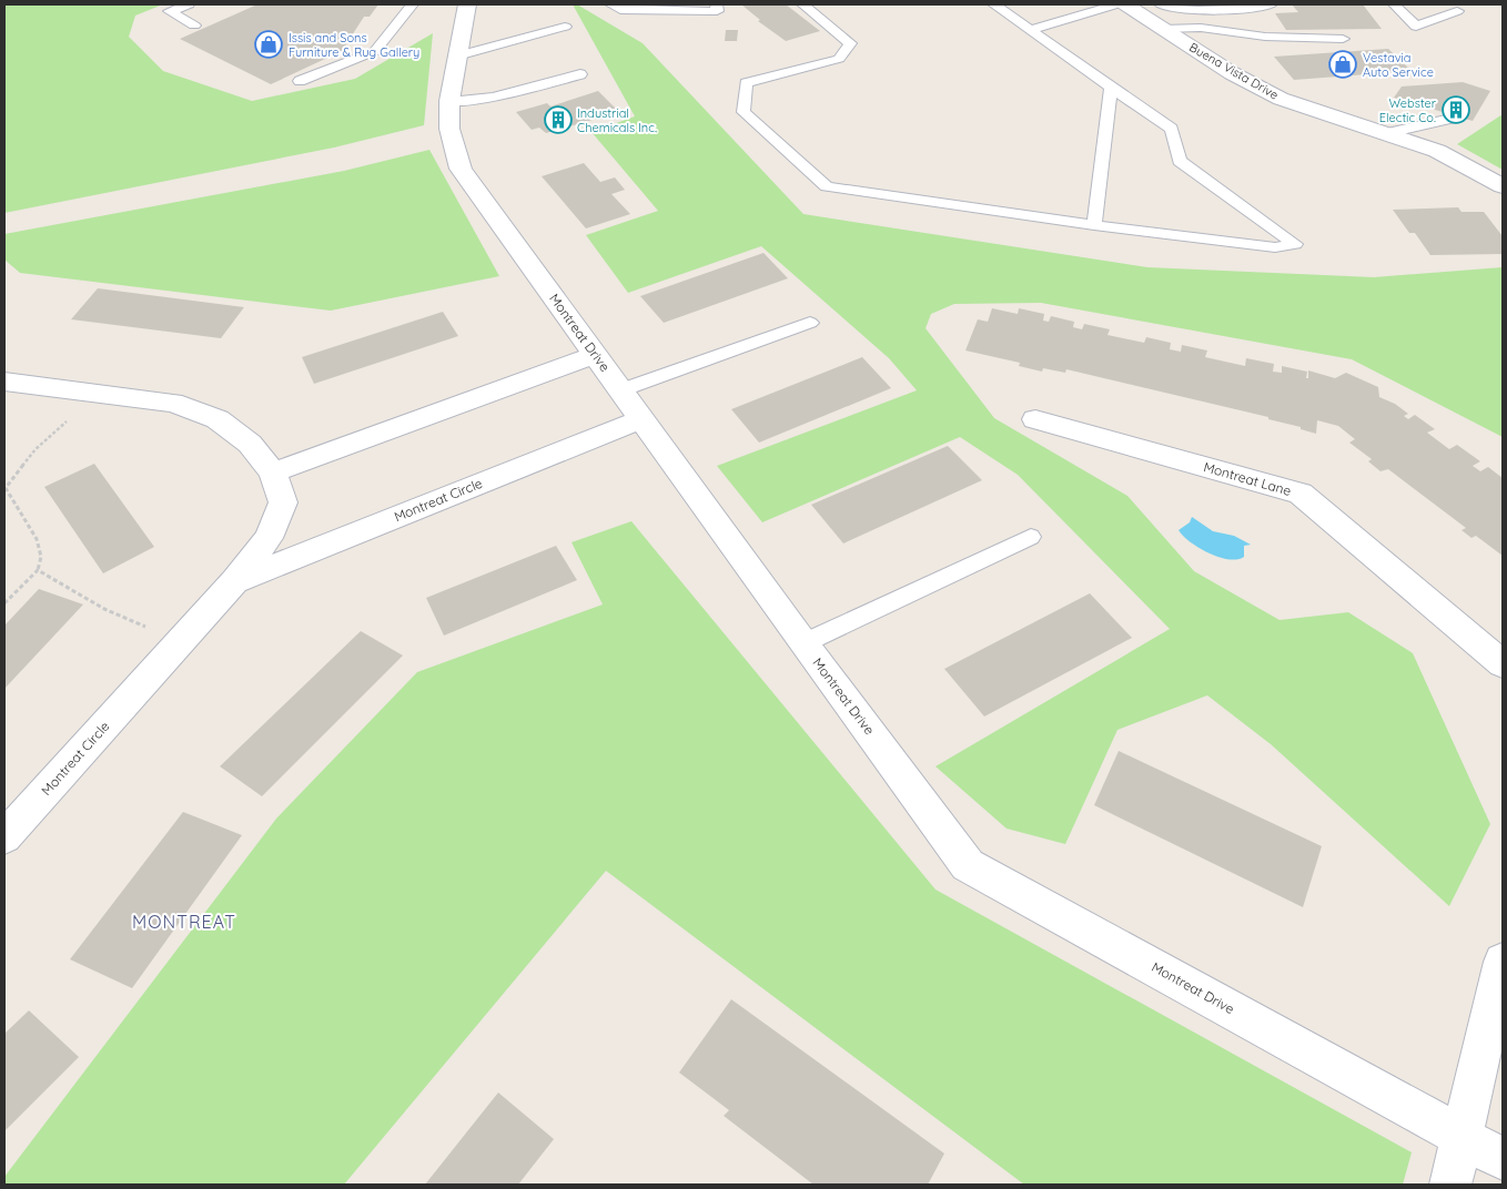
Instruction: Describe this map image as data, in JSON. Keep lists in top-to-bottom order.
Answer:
{
  "streets": {
    "street": [
      "Buena Vista Drive",
      "Montreat Drive",
      "Montreat Lane",
      "Montreat Circle"
    ]
  },
  "crossings": [
    ["Montreat Drive", "Montreat Circle"]
  ],
  "districts": ["MONTREAT"],
  "places": {
    "shop": ["Issis and Sons Furniture & Rug Gallery", "Vestavia Auto Service"],
    "building": ["Webster Electic Co.", "Industrial Chemicals Inc."]
  }
}
